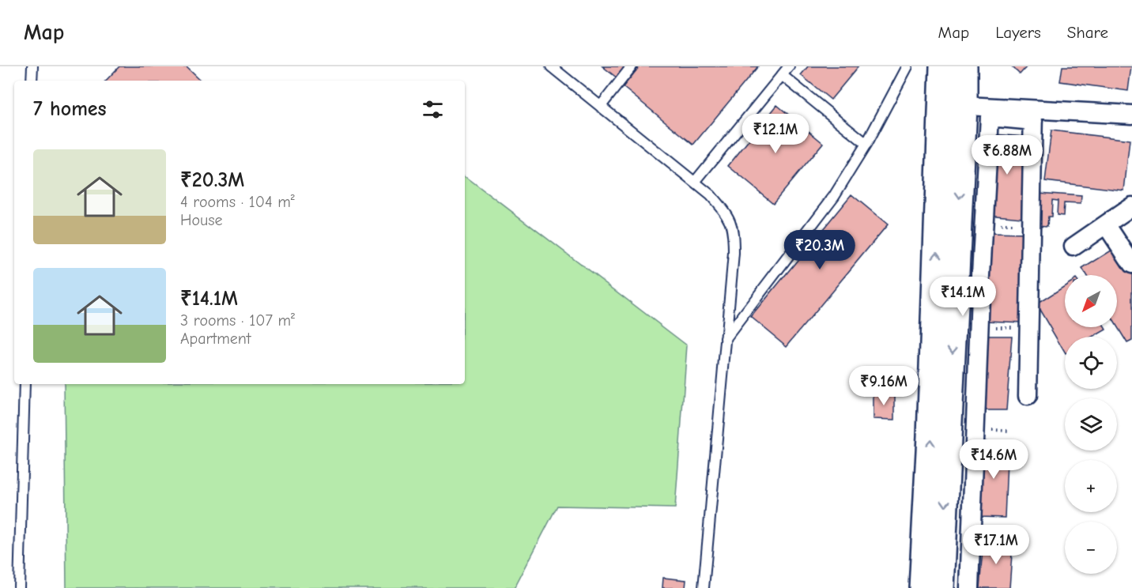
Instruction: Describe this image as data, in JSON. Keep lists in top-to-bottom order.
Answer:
{
  "north": "bottom left",
  "page": {
    "header": "Map",
    "nav": ["Map", "Layers", "Share"],
    "heading": "7 homes",
    "price": [
      "₹12.1M",
      "₹6.88M",
      "₹20.3M",
      "₹14.1M",
      "₹9.16M",
      "₹14.6M",
      "₹17.1M"
    ],
    "list": [
      {
        "name": "₹20.3M",
        "note": "4 rooms · 104 m² · House"
      },
      {
        "name": "₹14.1M",
        "note": "3 rooms · 107 m² · Apartment"
      }
    ],
    "map_buttons": ["+", "−"]
  }
}
